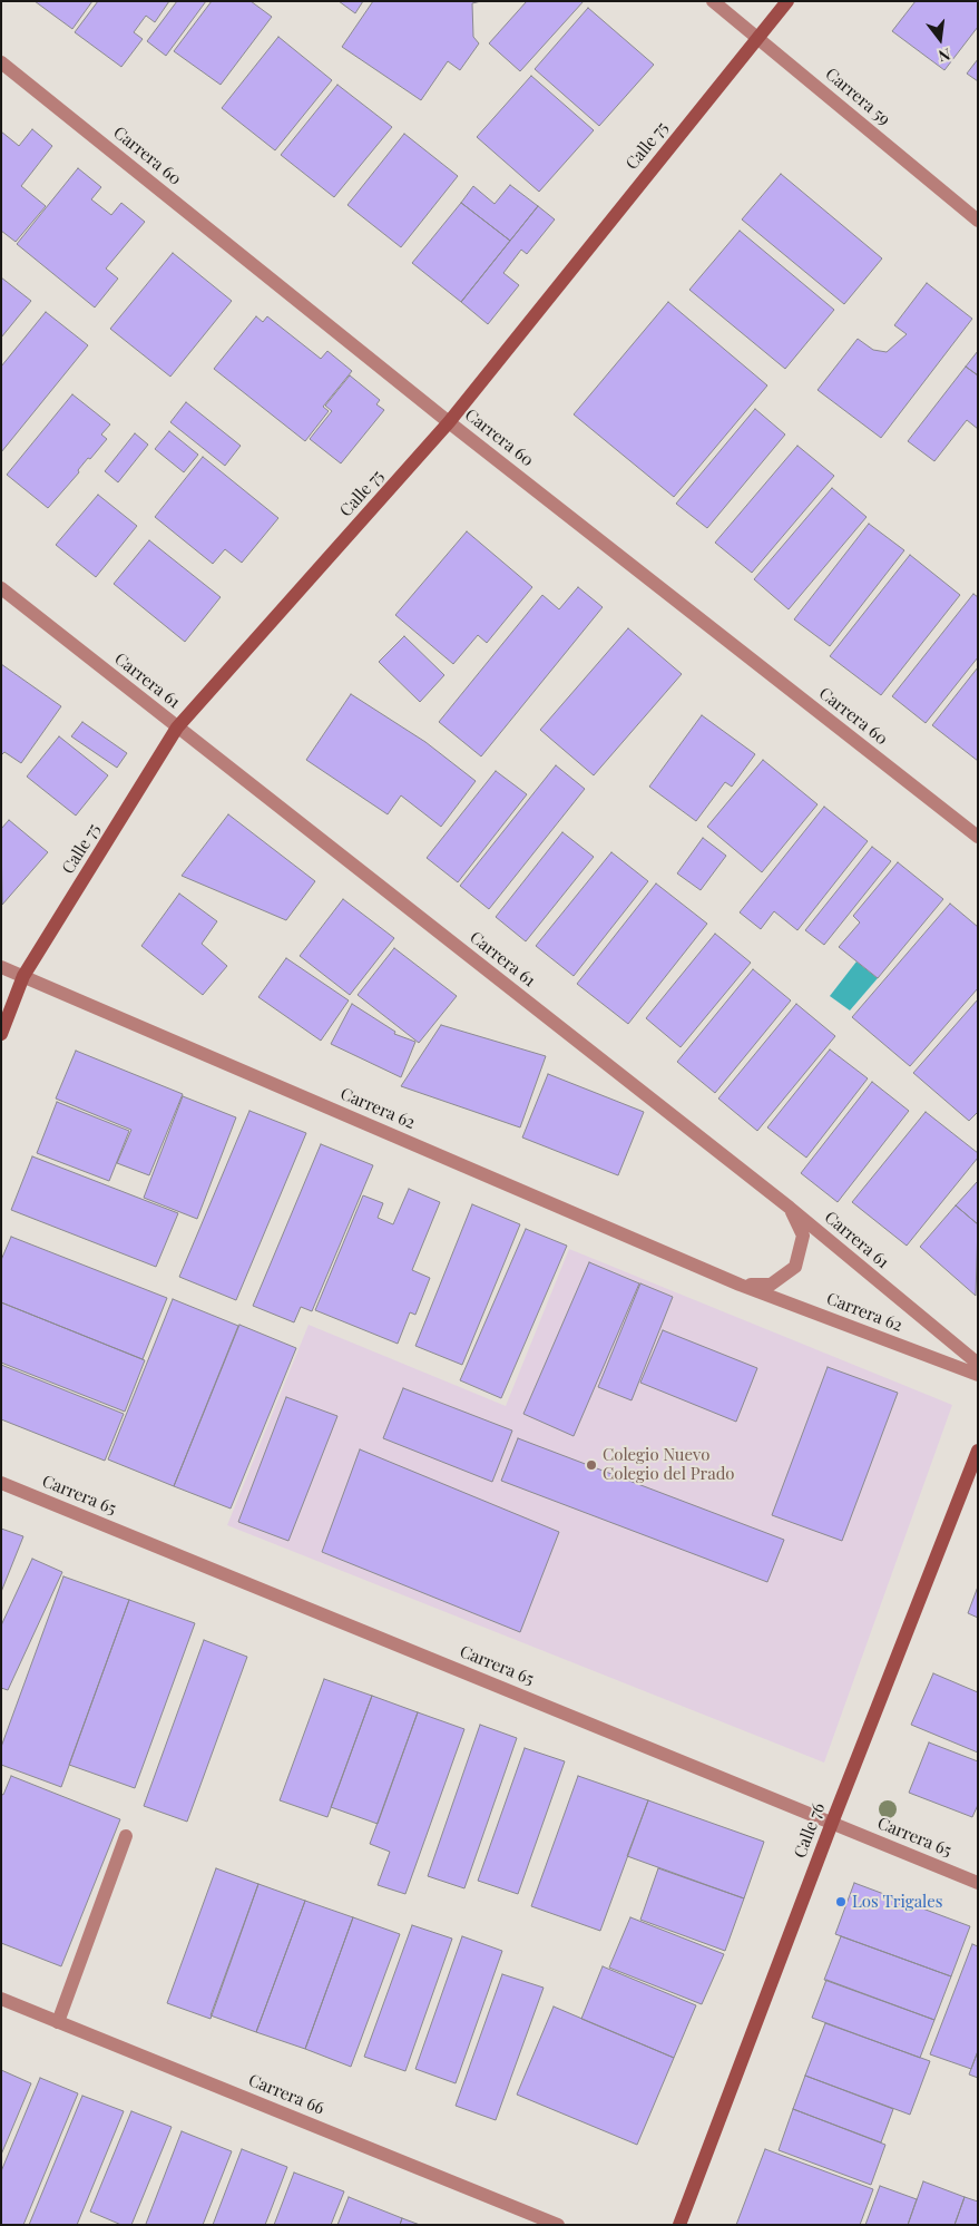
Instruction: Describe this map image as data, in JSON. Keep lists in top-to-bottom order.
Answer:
{
  "streets": {
    "street": [
      "Carrera 59",
      "Calle 75",
      "Carrera 60",
      "Carrera 61",
      "Carrera 62",
      "Carrera 65",
      "Calle 76",
      "Carrera 66"
    ]
  },
  "crossings": [
    ["Carrera 59", "Calle 75"],
    ["Calle 75", "Carrera 60"],
    ["Calle 75", "Carrera 61"],
    ["Calle 75", "Carrera 62"],
    ["Carrera 61", "Carrera 62"],
    ["Carrera 65", "Calle 76"]
  ],
  "places": ["Colegio Nuevo Colegio del Prado", "Los Trigales"],
  "north": "bottom"
}
